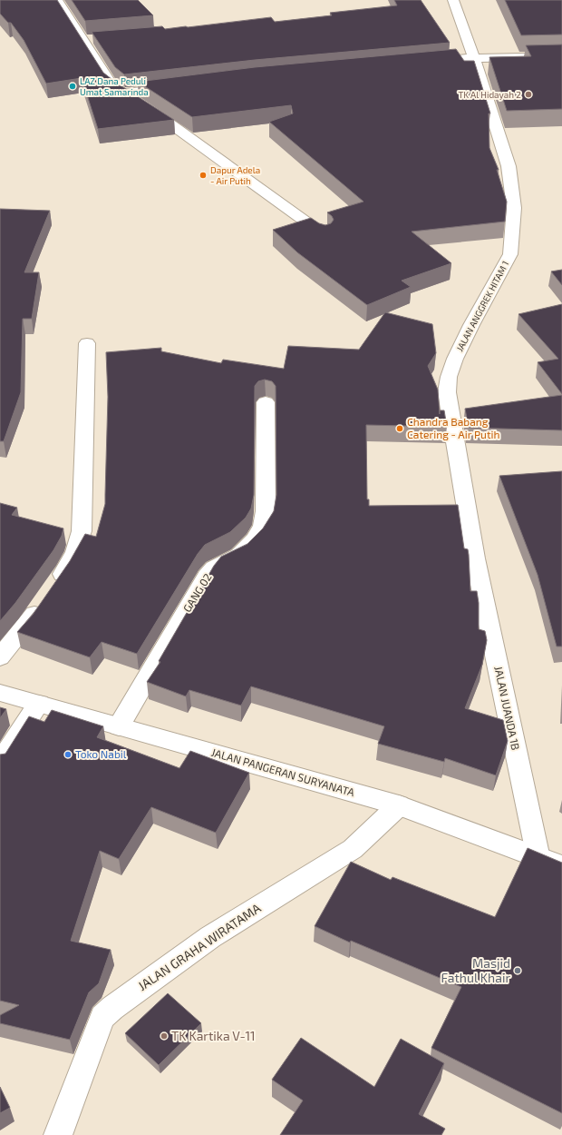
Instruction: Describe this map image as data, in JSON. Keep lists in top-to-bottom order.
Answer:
{
  "streets": {
    "street": [
      "JALAN ANGGREK HITAM 1",
      "GANG 02",
      "JALAN JUANDA 1B",
      "JALAN PANGERAN SURYANATA",
      "JALAN GRAHA WIRATAMA"
    ]
  },
  "crossings": [
    ["JALAN ANGGREK HITAM 1", "JALAN JUANDA 1B"],
    ["GANG 02", "JALAN PANGERAN SURYANATA"],
    ["JALAN JUANDA 1B", "JALAN PANGERAN SURYANATA"],
    ["JALAN PANGERAN SURYANATA", "JALAN GRAHA WIRATAMA"]
  ],
  "places": [
    "LAZ Dana Peduli Umat Samarinda",
    "TK Al Hidayah 2",
    "Dapur Adela - Air Putih",
    "Chandra Babang Catering - Air Putih",
    "Toko Nabil",
    "Masjid Fathul Khair",
    "TK Kartika V-11"
  ]
}
